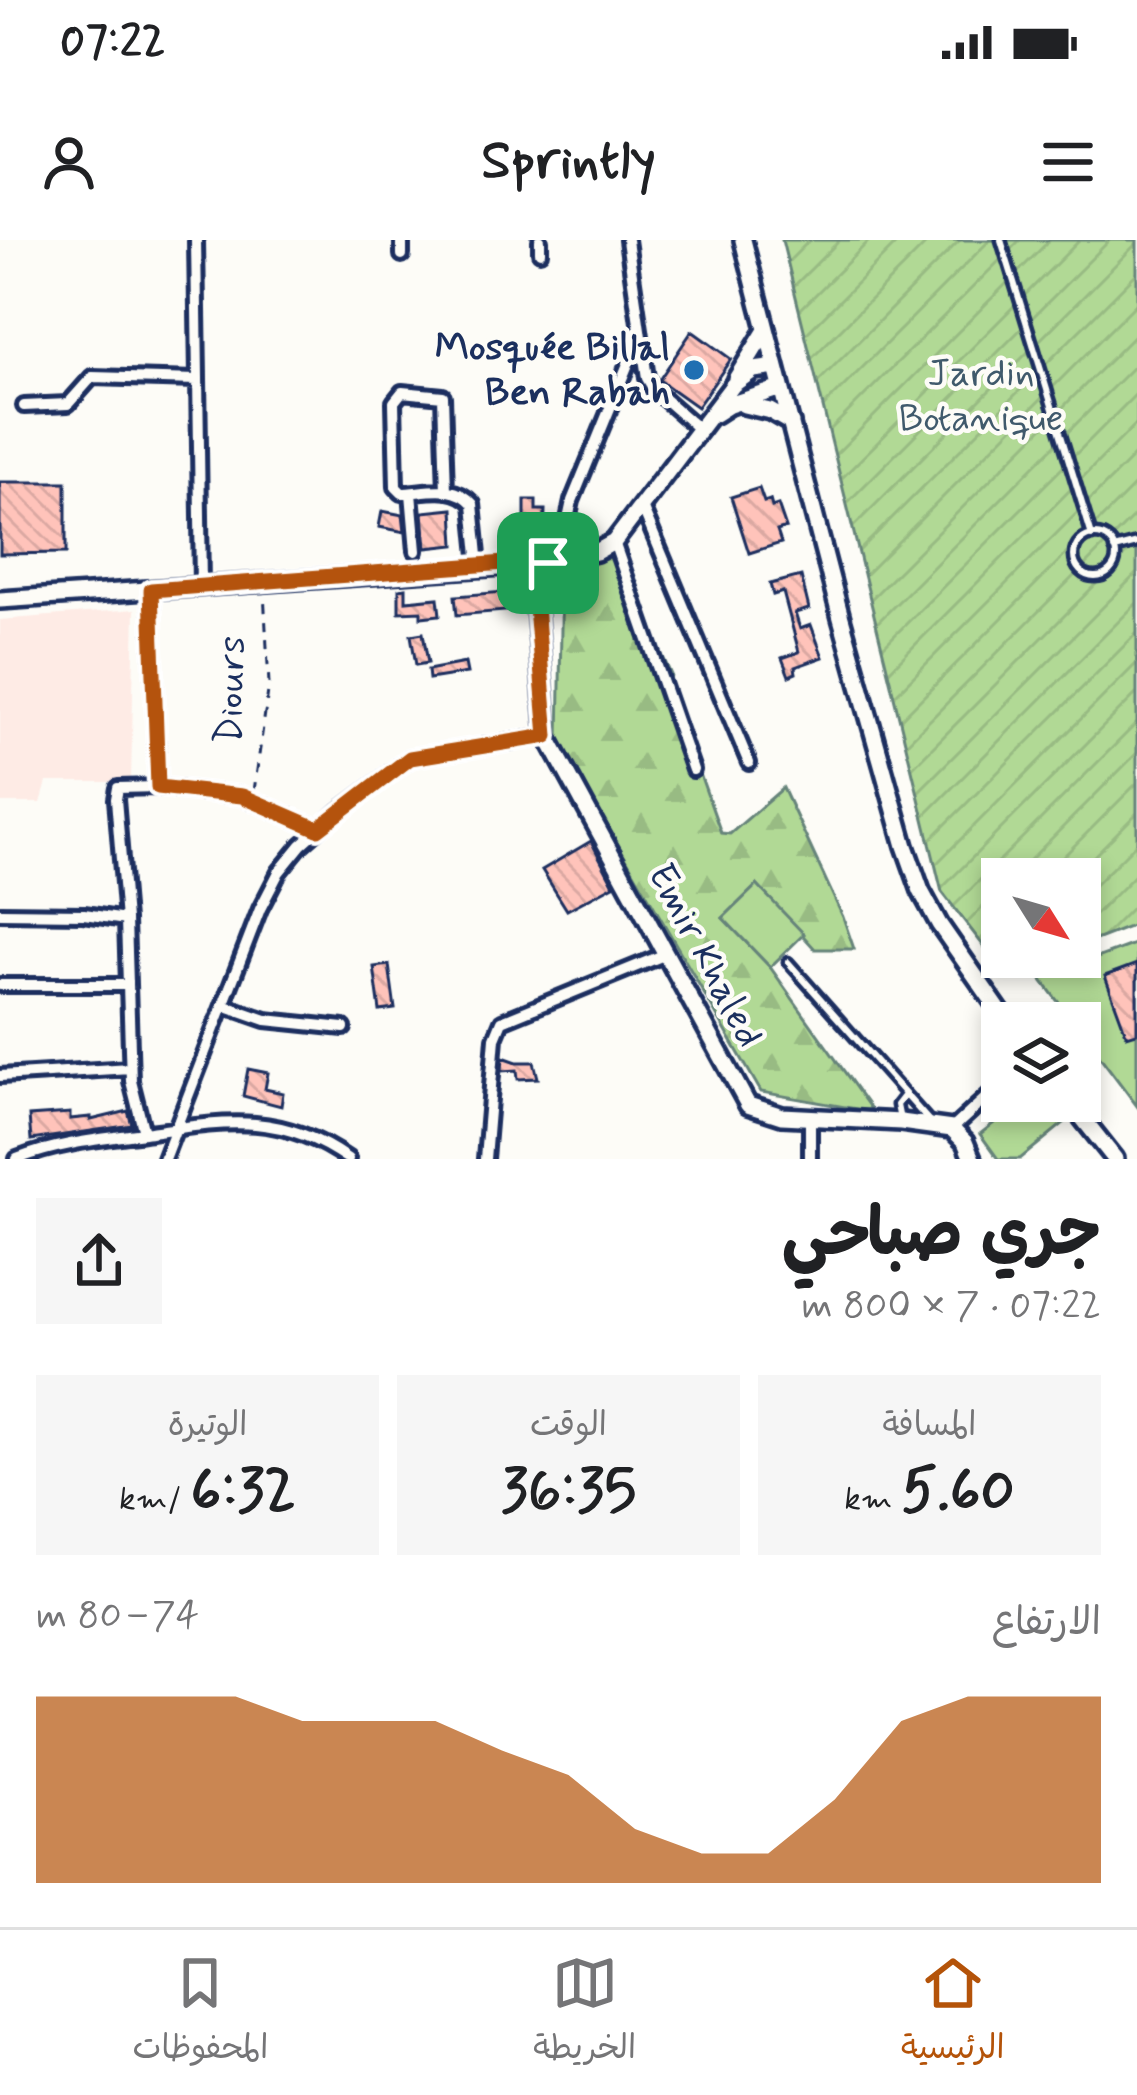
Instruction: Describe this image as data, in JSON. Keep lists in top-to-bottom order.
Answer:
{
  "streets": {
    "street": ["Diours", "Emir Khaled"]
  },
  "parks": ["Jardin Botanique"],
  "places": ["Mosquée Billal Ben Rabah"],
  "north": "bottom right",
  "page": {
    "status": "07:22",
    "header": "Sprintly",
    "heading": ["جري صباحي", "07:22 · 7 × 800 m"],
    "stats": [
      ["المسافة", "5.60 km"],
      ["الوقت", "36:35"],
      ["الوتيرة", "6:32 /km"]
    ],
    "chart": ["الارتفاع", "74–80 m"],
    "tabs": ["الرئيسية", "الخريطة", "المحفوظات"]
  }
}
